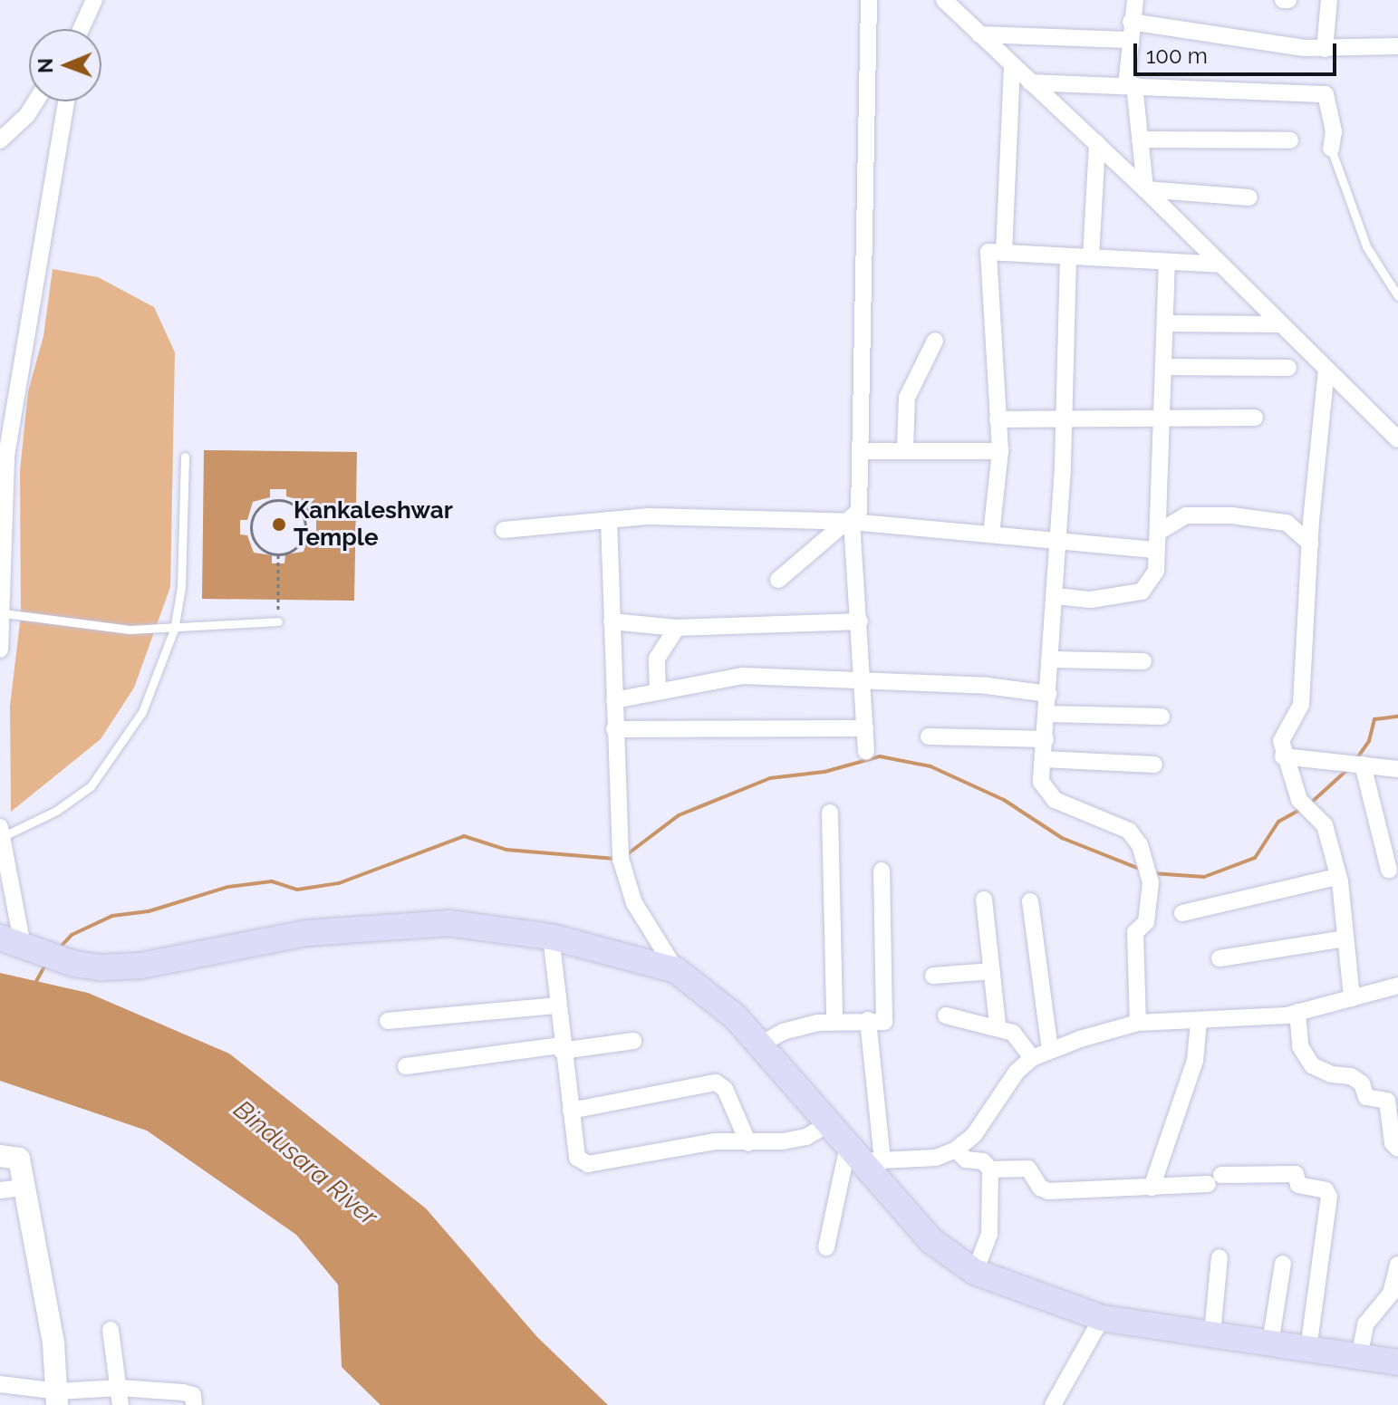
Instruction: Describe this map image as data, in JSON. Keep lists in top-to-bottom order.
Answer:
{
  "water": ["Bindusara River"],
  "places": ["Kankaleshwar Temple"],
  "scale_bar": "100 m",
  "north": "left"
}
